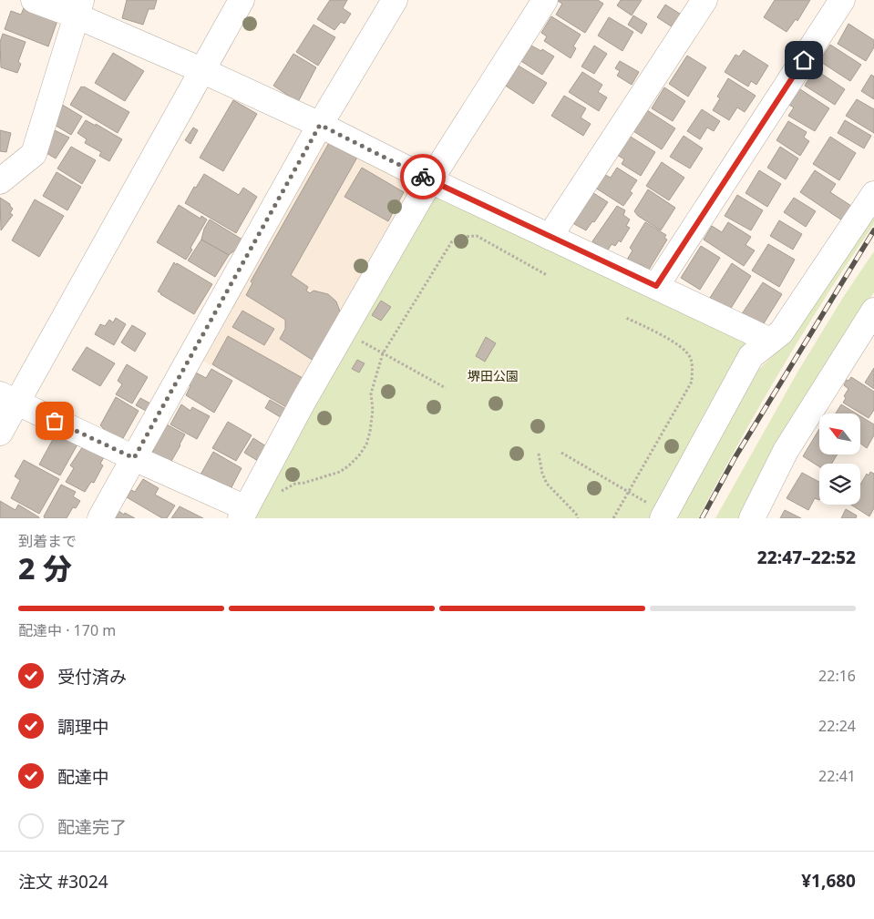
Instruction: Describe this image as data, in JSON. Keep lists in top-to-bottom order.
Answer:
{
  "parks": ["堺田公園"],
  "north": "top left",
  "page": {
    "heading": ["2 分", "到着まで", "22:47–22:52"],
    "panel": ["注文 #3024", "¥1,680"],
    "bar": "配達中 · 170 m",
    "list": [
      ["受付済み", "22:16"],
      ["調理中", "22:24"],
      ["配達中", "22:41"],
      "配達完了"
    ]
  }
}
